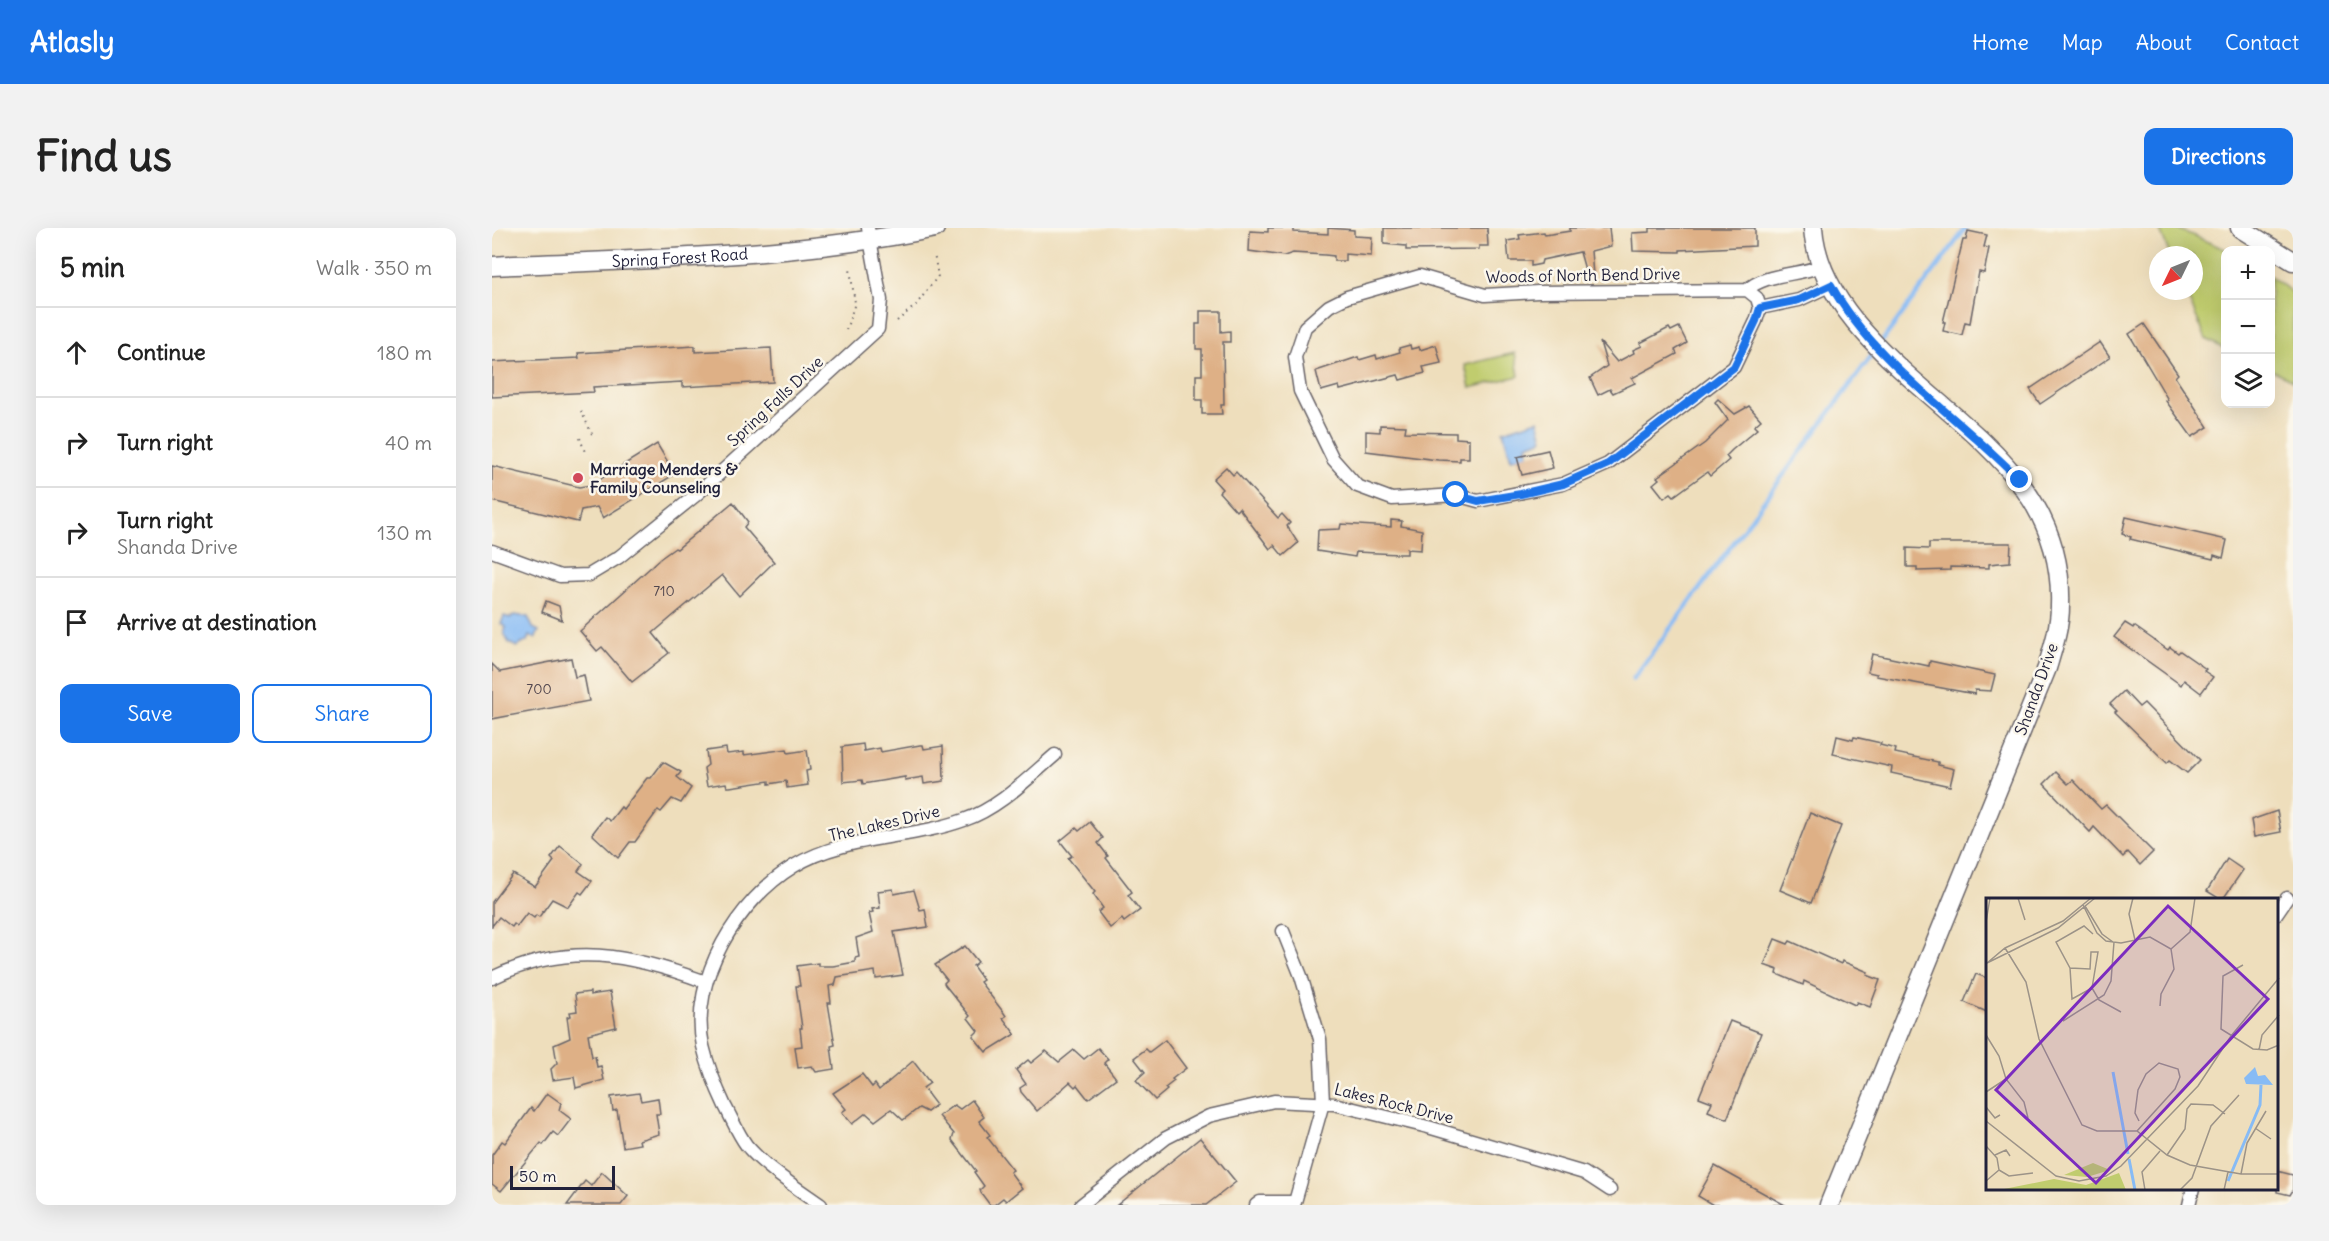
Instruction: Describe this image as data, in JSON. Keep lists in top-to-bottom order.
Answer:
{
  "streets": {
    "street": [
      "Spring Forest Road",
      "Woods of North Bend Drive",
      "Spring Falls Drive",
      "Shanda Drive",
      "The Lakes Drive",
      "Lakes Rock Drive"
    ]
  },
  "crossings": [
    ["Spring Forest Road", "Spring Falls Drive"],
    ["Woods of North Bend Drive", "Shanda Drive"]
  ],
  "places": ["Marriage Menders & Family Counseling"],
  "house_numbers": ["710", "700"],
  "scale_bar": "50 m",
  "north": "bottom left",
  "page": {
    "header": "Atlasly",
    "nav": [
      "Home",
      "Map",
      "About",
      "Contact"
    ],
    "buttons": [
      "Directions",
      ["Save", "Share"]
    ],
    "title": "Find us",
    "heading": ["5 min", "Walk · 350 m"],
    "map_buttons": ["+", "−"],
    "list": [
      ["Continue", "180 m"],
      ["Turn right", "40 m"],
      ["Turn right", "Shanda Drive", "130 m"],
      "Arrive at destination"
    ],
    "scale": "50 m"
  }
}
